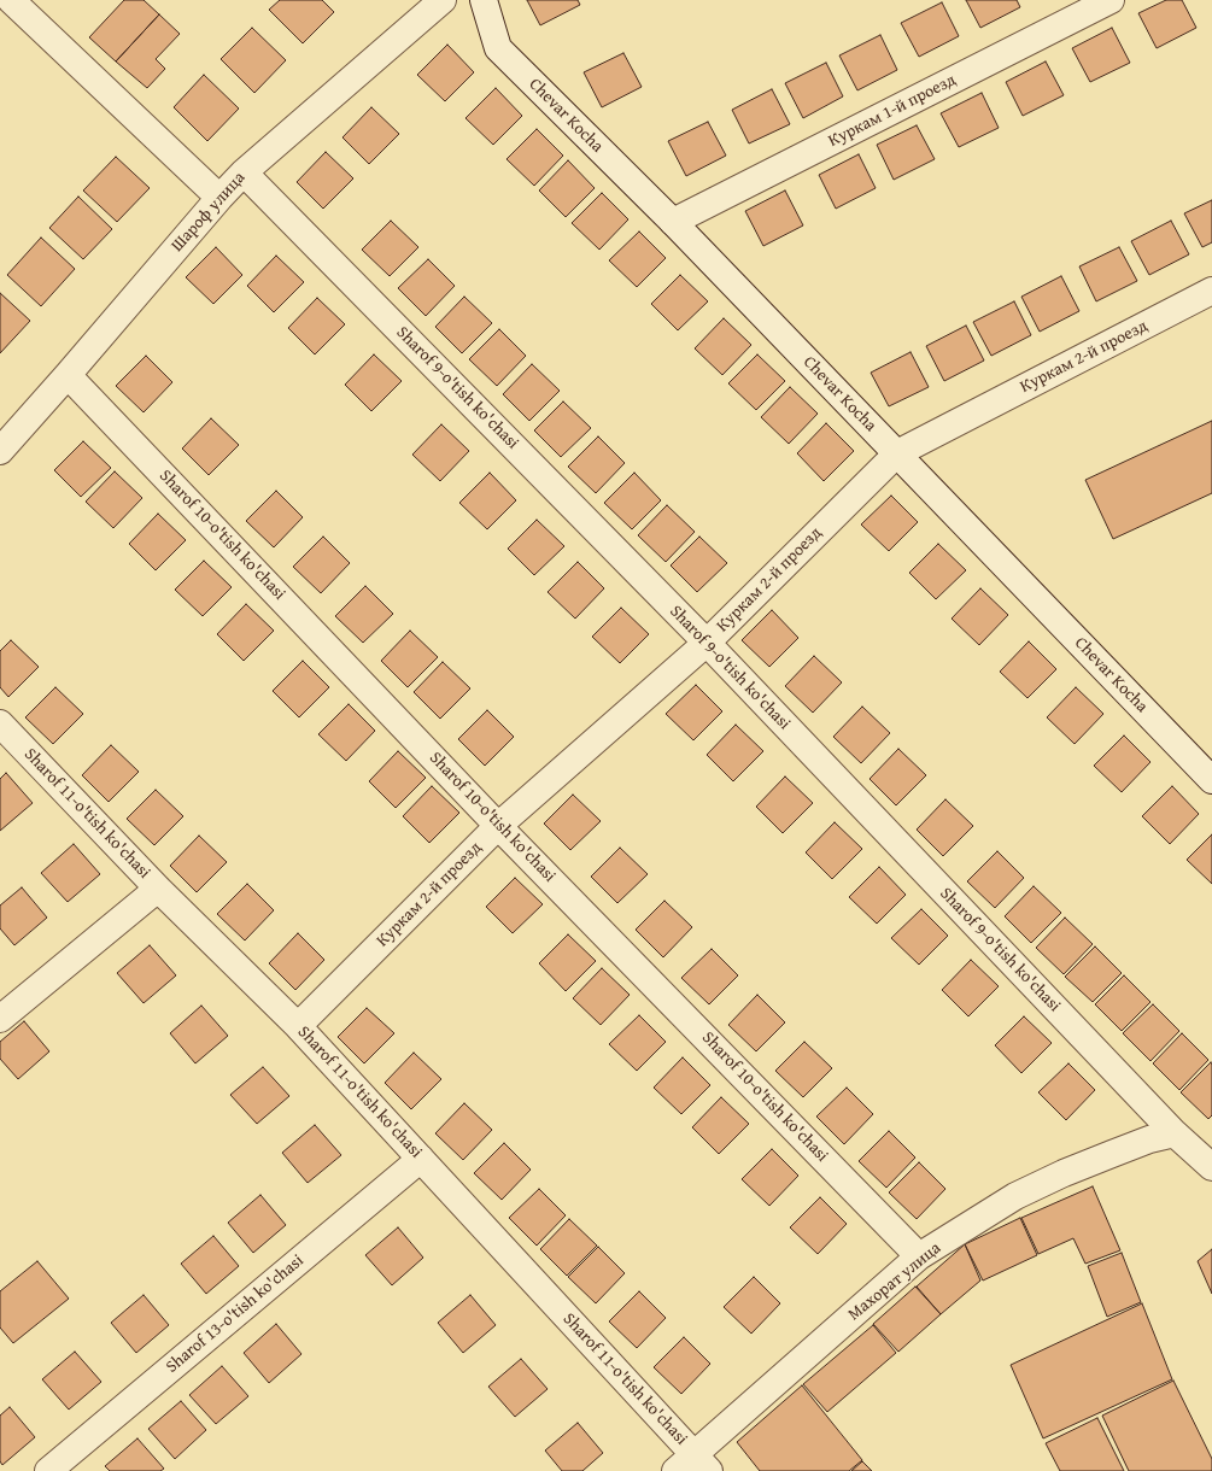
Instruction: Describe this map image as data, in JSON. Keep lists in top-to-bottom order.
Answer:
{
  "streets": {
    "street": [
      "Куркам 1-й проезд",
      "Chevar Kocha",
      "Шароф улица",
      "Куркам 2-й проезд",
      "Sharof 9-o'tish ko'chasi",
      "Sharof 10-o'tish ko'chasi",
      "Sharof 11-o'tish ko'chasi",
      "Махорат улица",
      "Sharof 13-o'tish ko'chasi"
    ]
  },
  "crossings": [
    ["Куркам 1-й проезд", "Chevar Kocha"],
    ["Chevar Kocha", "Куркам 2-й проезд"],
    ["Шароф улица", "Sharof 9-o'tish ko'chasi"],
    ["Шароф улица", "Sharof 10-o'tish ko'chasi"],
    ["Куркам 2-й проезд", "Sharof 9-o'tish ko'chasi"],
    ["Куркам 2-й проезд", "Sharof 10-o'tish ko'chasi"],
    ["Куркам 2-й проезд", "Sharof 11-o'tish ko'chasi"],
    ["Sharof 9-o'tish ko'chasi", "Махорат улица"],
    ["Sharof 10-o'tish ko'chasi", "Махорат улица"],
    ["Sharof 11-o'tish ko'chasi", "Махорат улица"],
    ["Sharof 11-o'tish ko'chasi", "Sharof 13-o'tish ko'chasi"]
  ]
}
